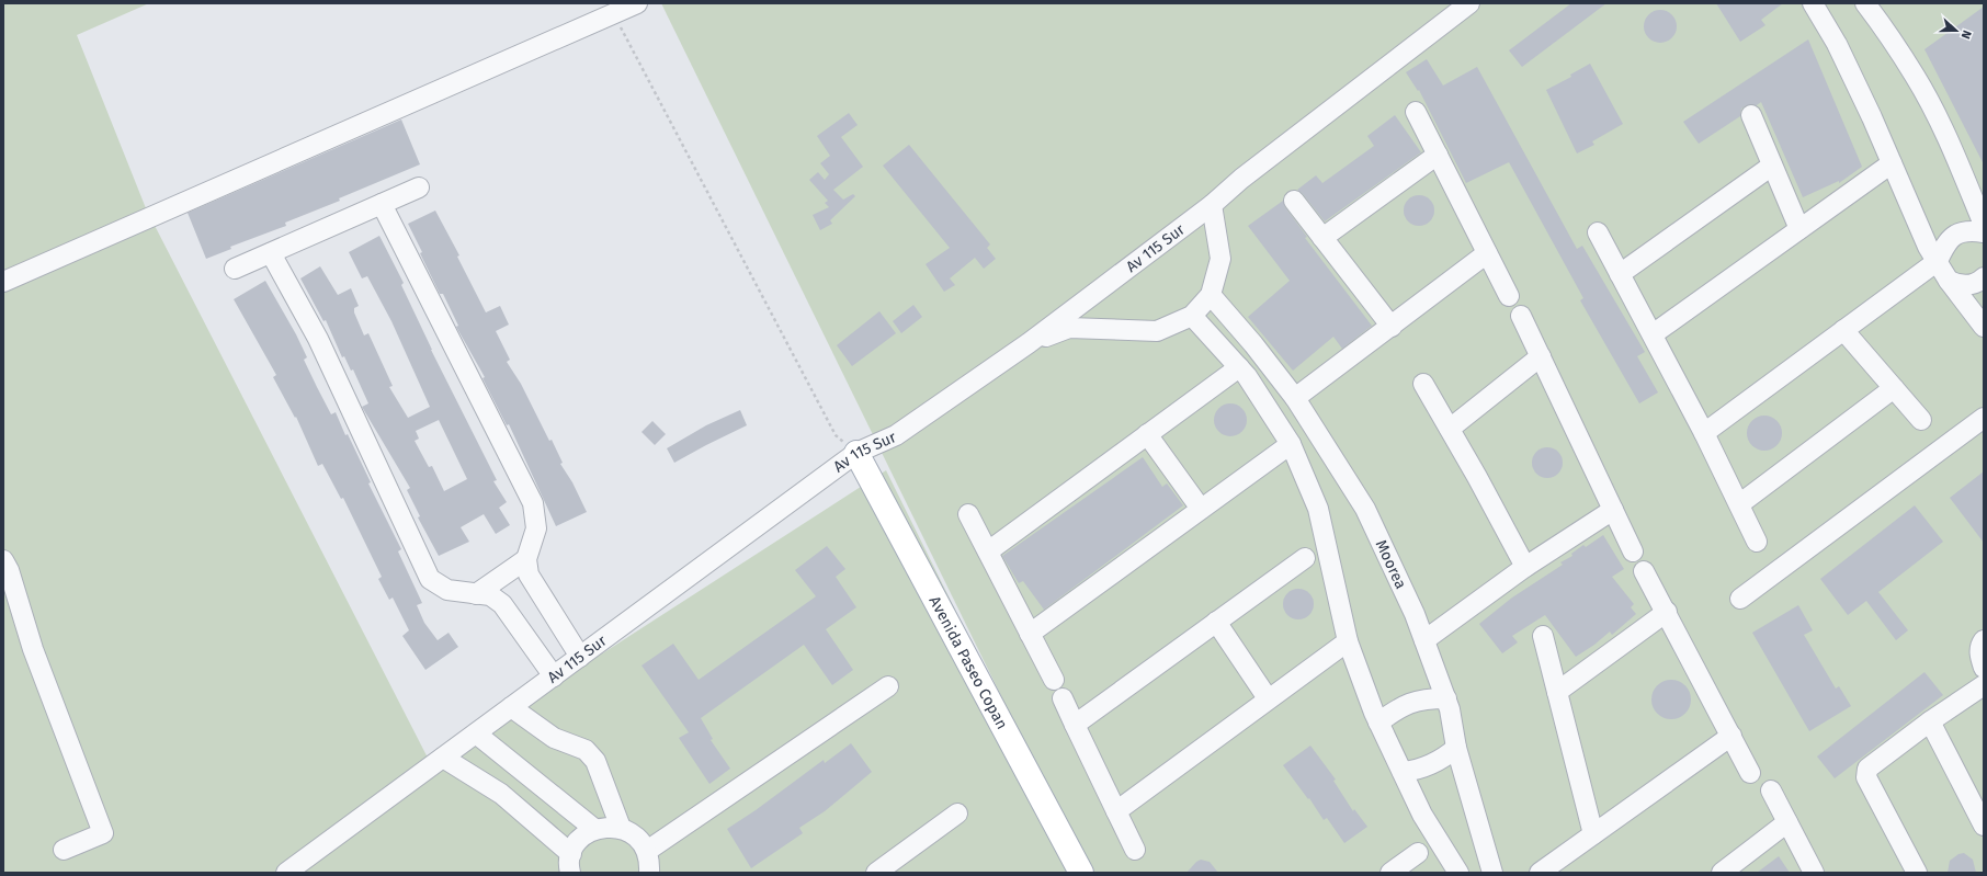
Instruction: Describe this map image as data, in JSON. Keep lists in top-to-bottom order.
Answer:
{
  "streets": {
    "main road": ["Avenida Paseo Copan"],
    "street": ["Av 115 Sur", "Moorea"]
  },
  "crossings": [
    ["Av 115 Sur", "Avenida Paseo Copan"]
  ],
  "north": "right"
}
